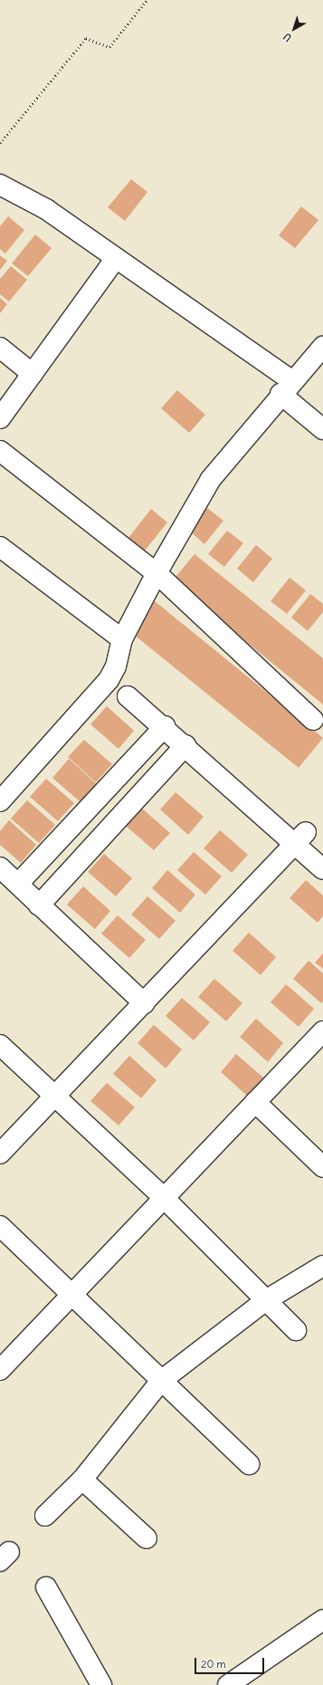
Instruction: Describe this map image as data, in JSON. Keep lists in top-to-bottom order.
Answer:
{
  "scale_bar": "20 m",
  "north": "bottom left"
}
